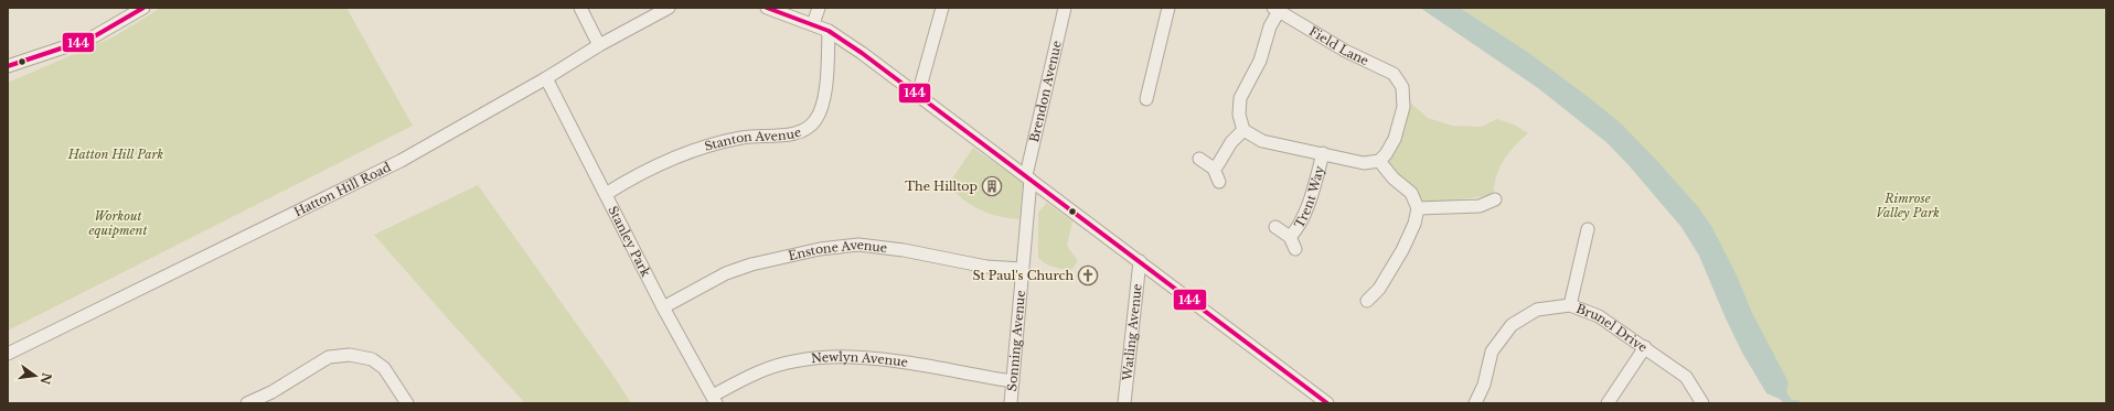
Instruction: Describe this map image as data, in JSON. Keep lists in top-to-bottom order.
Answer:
{
  "streets": {
    "street": [
      "Field Lane",
      "Brendon Avenue",
      "Stanton Avenue",
      "Hatton Hill Road",
      "Trent Way",
      "Stanley Park",
      "Enstone Avenue",
      "Brunel Drive",
      "Watling Avenue",
      "Sonning Avenue",
      "Newlyn Avenue"
    ]
  },
  "crossings": [
    ["Brendon Avenue", "Sonning Avenue"],
    ["Stanton Avenue", "Stanley Park"],
    ["Hatton Hill Road", "Stanley Park"],
    ["Stanley Park", "Enstone Avenue"],
    ["Stanley Park", "Newlyn Avenue"],
    ["Enstone Avenue", "Sonning Avenue"],
    ["Sonning Avenue", "Newlyn Avenue"]
  ],
  "parks": ["Hatton Hill Park", "Rimrose Valley Park", "Workout equipment"],
  "places": {
    "building": ["The Hilltop"],
    "church": ["St Paul's Church"]
  },
  "lines": ["transit line 144"],
  "north": "right"
}
